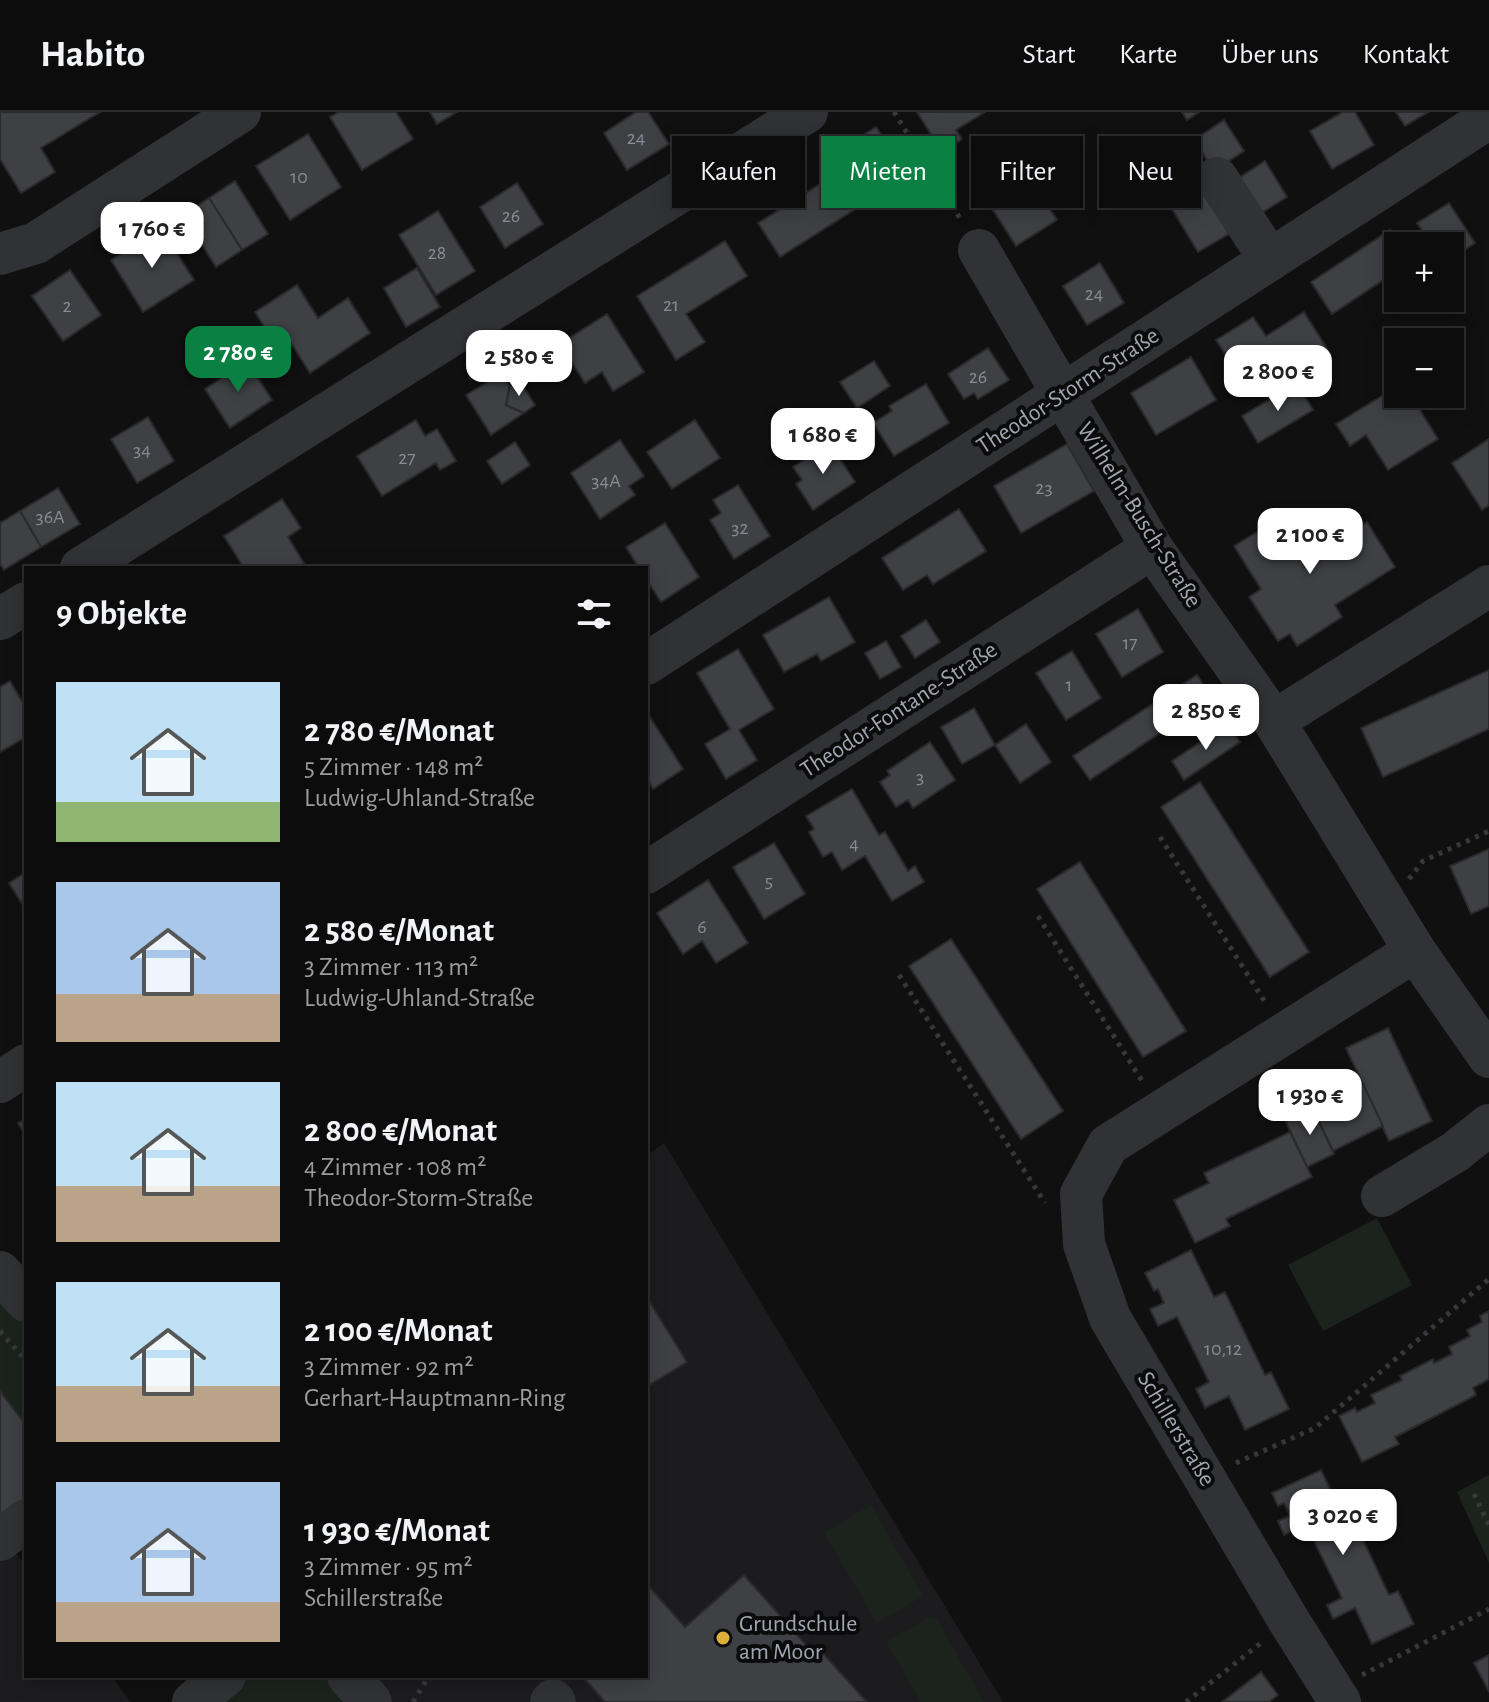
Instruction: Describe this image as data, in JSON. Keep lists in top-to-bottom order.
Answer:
{
  "streets": {
    "street": [
      "Theodor-Storm-Straße",
      "Wilhelm-Busch-Straße",
      "Theodor-Fontane-Straße",
      "Schillerstraße"
    ]
  },
  "crossings": [
    ["Theodor-Storm-Straße", "Wilhelm-Busch-Straße"],
    ["Wilhelm-Busch-Straße", "Theodor-Fontane-Straße"],
    ["Wilhelm-Busch-Straße", "Schillerstraße"]
  ],
  "places": ["Grundschule am Moor"],
  "house_numbers": [
    "24",
    "10",
    "26",
    "28",
    "24",
    "21",
    "2",
    "26",
    "34",
    "27",
    "34A",
    "23",
    "36A",
    "32",
    "17",
    "1",
    "3",
    "4",
    "5",
    "6",
    "10,12"
  ],
  "page": {
    "header": "Habito",
    "nav": [
      "Start",
      "Karte",
      "Über uns",
      "Kontakt"
    ],
    "chip": [
      "Kaufen",
      "Mieten",
      "Filter",
      "Neu"
    ],
    "price": [
      "1 760 €",
      "2 780 €",
      "2 580 €",
      "2 800 €",
      "1 680 €",
      "2 100 €",
      "2 850 €",
      "1 930 €",
      "3 020 €"
    ],
    "map_buttons": ["+", "−"],
    "heading": "9 Objekte",
    "list": [
      {
        "name": "2 780 €/Monat",
        "note": "5 Zimmer · 148 m² · Ludwig-Uhland-Straße"
      },
      {
        "name": "2 580 €/Monat",
        "note": "3 Zimmer · 113 m² · Ludwig-Uhland-Straße"
      },
      {
        "name": "2 800 €/Monat",
        "note": "4 Zimmer · 108 m² · Theodor-Storm-Straße"
      },
      {
        "name": "2 100 €/Monat",
        "note": "3 Zimmer · 92 m² · Gerhart-Hauptmann-Ring"
      },
      {
        "name": "1 930 €/Monat",
        "note": "3 Zimmer · 95 m² · Schillerstraße"
      }
    ]
  }
}
